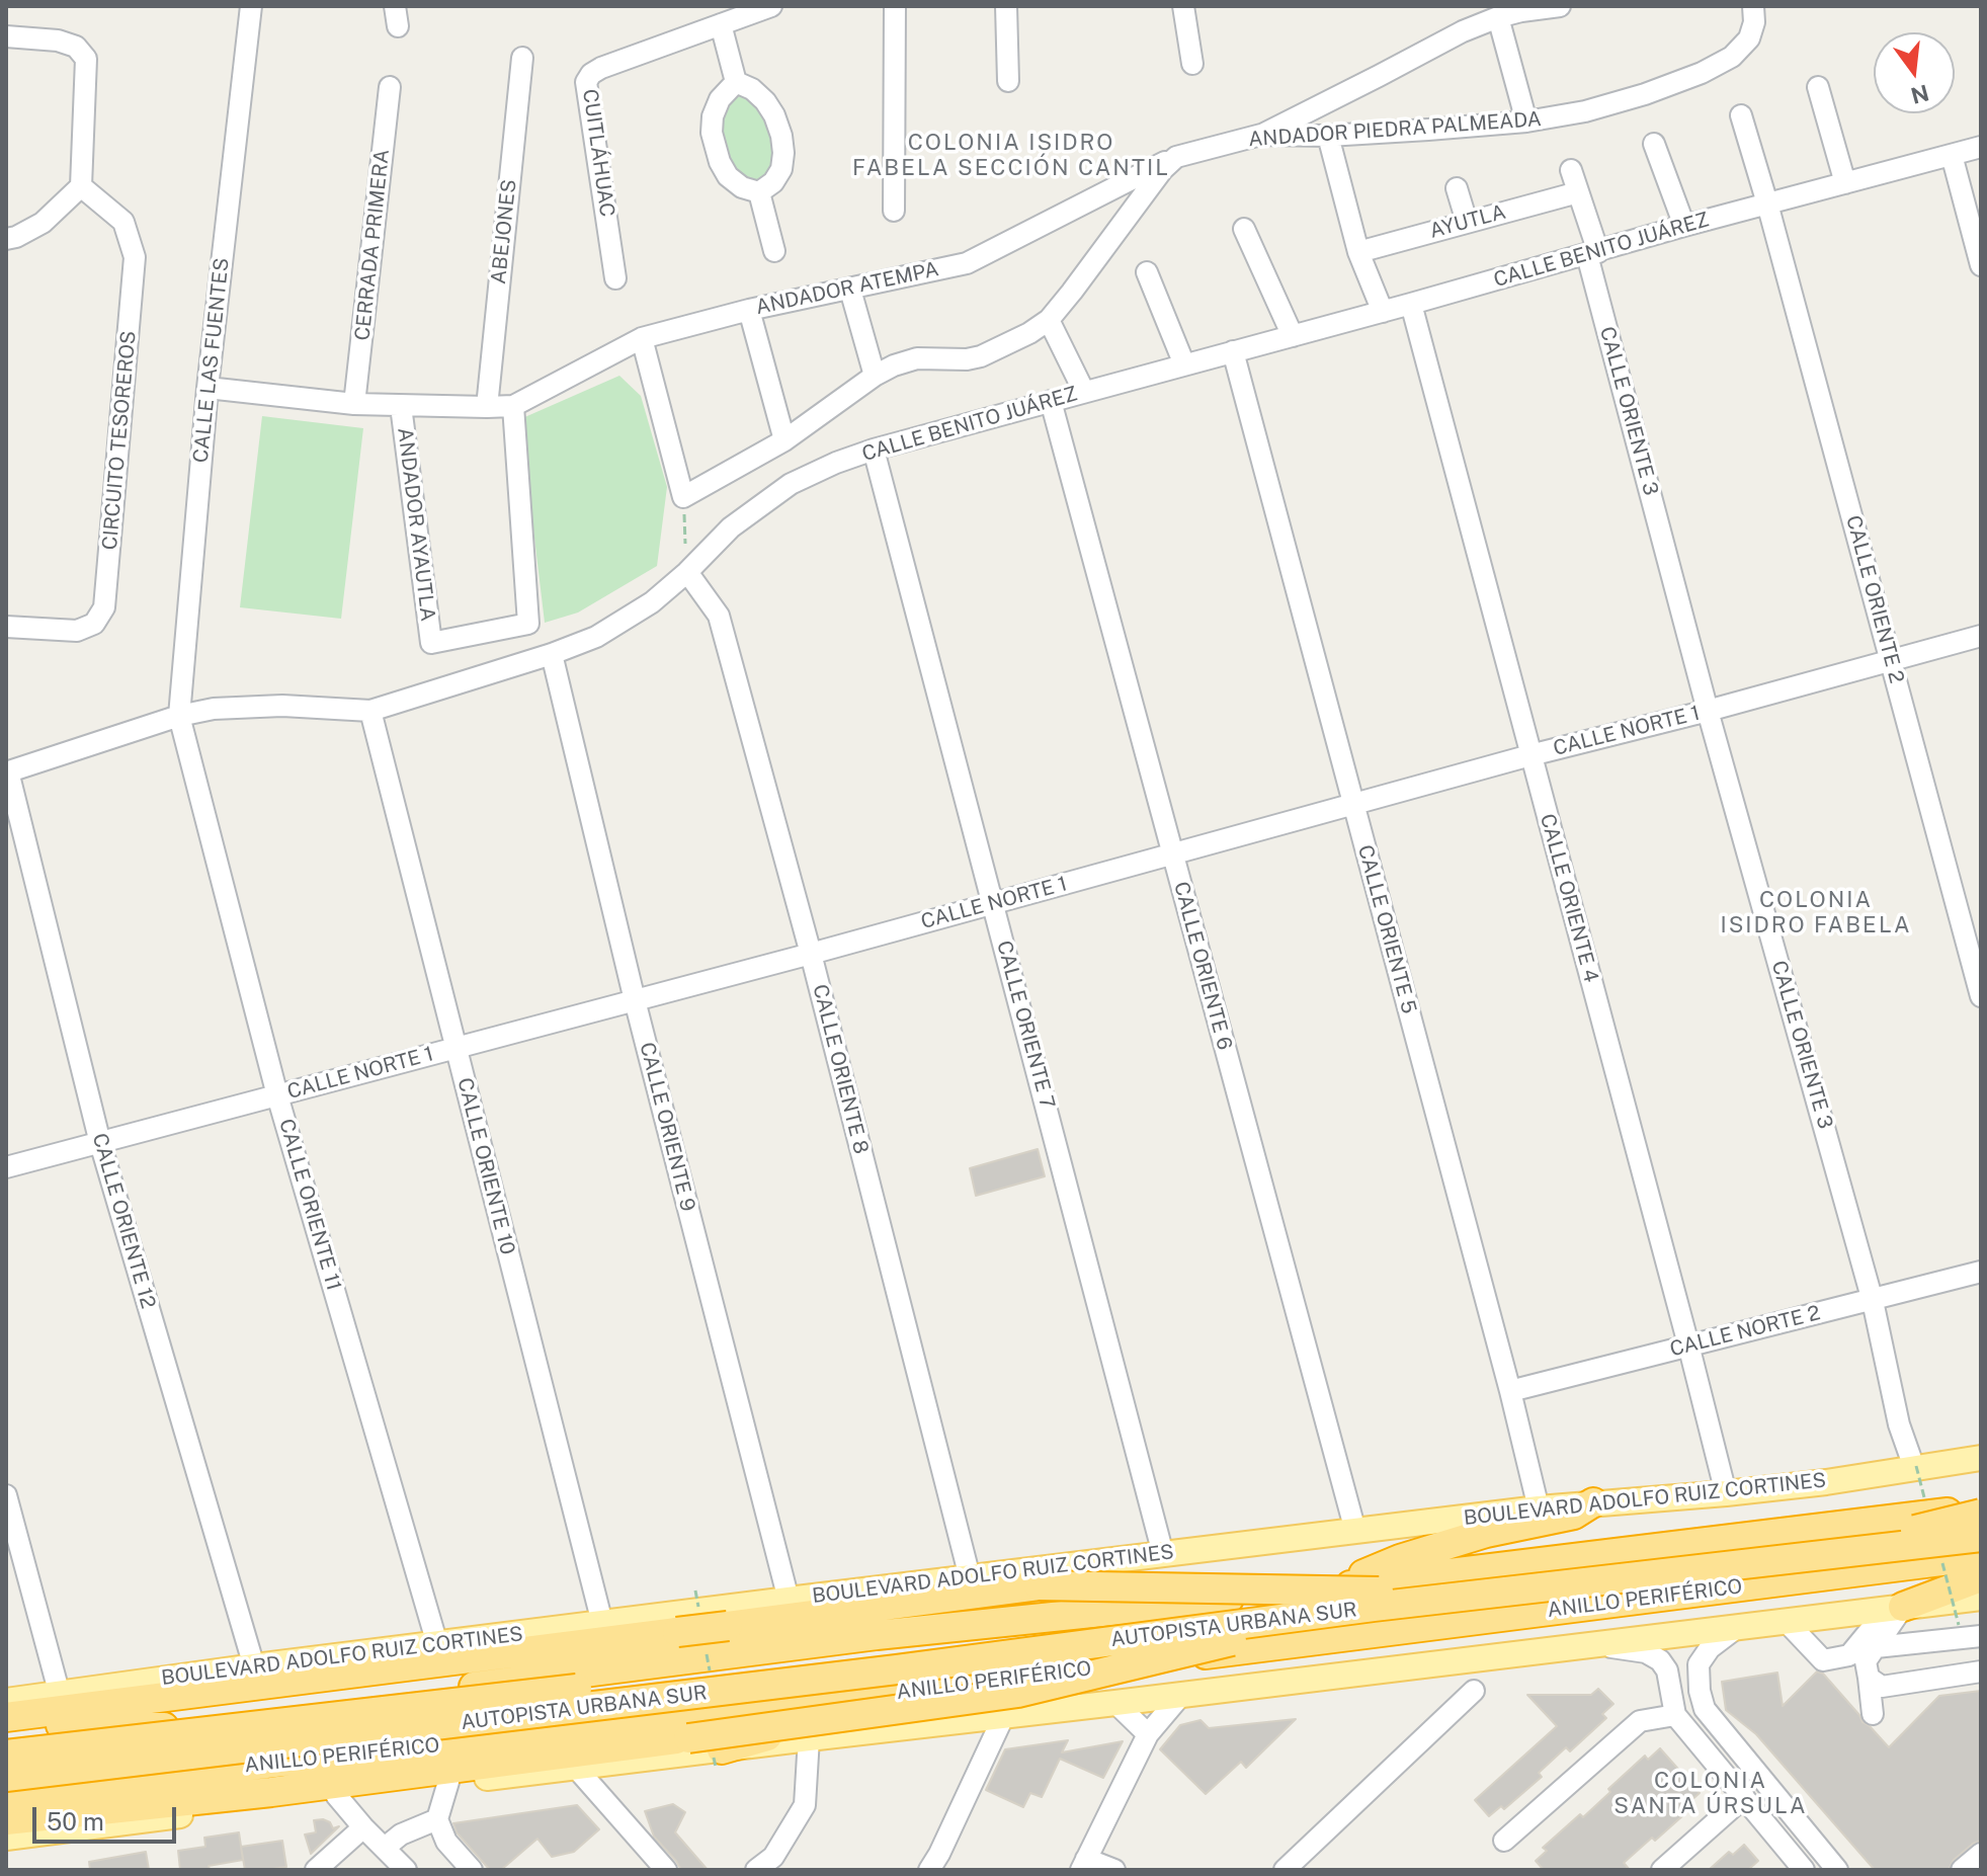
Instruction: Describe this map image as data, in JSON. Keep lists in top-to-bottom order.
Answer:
{
  "streets": {
    "highway": ["ANILLO PERIFÉRICO", "AUTOPISTA URBANA SUR"],
    "main road": ["BOULEVARD ADOLFO RUIZ CORTINES"],
    "street": [
      "ANDADOR PIEDRA PALMEADA",
      "CUITLÁHUAC",
      "AYUTLA",
      "ABEJONES",
      "CERRADA PRIMERA",
      "CALLE BENITO JUÁREZ",
      "ANDADOR ATEMPA",
      "CALLE LAS FUENTES",
      "CALLE ORIENTE 3",
      "CIRCUITO TESOREROS",
      "ANDADOR AYAUTLA",
      "CALLE ORIENTE 2",
      "CALLE NORTE 1",
      "CALLE ORIENTE 4",
      "CALLE ORIENTE 5",
      "CALLE ORIENTE 6",
      "CALLE ORIENTE 7",
      "CALLE ORIENTE 8",
      "CALLE ORIENTE 9",
      "CALLE ORIENTE 10",
      "CALLE ORIENTE 11",
      "CALLE ORIENTE 12",
      "CALLE NORTE 2"
    ]
  },
  "crossings": [
    ["ANDADOR PIEDRA PALMEADA", "ANDADOR ATEMPA"],
    ["AYUTLA", "CALLE ORIENTE 3"],
    ["CALLE BENITO JUÁREZ", "CALLE LAS FUENTES"],
    ["CALLE BENITO JUÁREZ", "CALLE ORIENTE 3"],
    ["CALLE BENITO JUÁREZ", "CALLE ORIENTE 2"],
    ["CALLE BENITO JUÁREZ", "CALLE ORIENTE 4"],
    ["CALLE BENITO JUÁREZ", "CALLE ORIENTE 5"],
    ["CALLE BENITO JUÁREZ", "CALLE ORIENTE 6"],
    ["CALLE BENITO JUÁREZ", "CALLE ORIENTE 7"],
    ["CALLE BENITO JUÁREZ", "CALLE ORIENTE 8"],
    ["CALLE BENITO JUÁREZ", "CALLE ORIENTE 9"],
    ["CALLE BENITO JUÁREZ", "CALLE ORIENTE 10"],
    ["CALLE BENITO JUÁREZ", "CALLE ORIENTE 11"],
    ["CALLE BENITO JUÁREZ", "CALLE ORIENTE 12"],
    ["ANDADOR ATEMPA", "ANDADOR AYAUTLA"],
    ["CALLE LAS FUENTES", "CALLE ORIENTE 11"],
    ["CALLE ORIENTE 3", "CALLE NORTE 1"],
    ["CALLE ORIENTE 3", "CALLE NORTE 2"],
    ["CALLE ORIENTE 2", "CALLE NORTE 1"],
    ["CALLE NORTE 1", "CALLE ORIENTE 4"],
    ["CALLE NORTE 1", "CALLE ORIENTE 5"],
    ["CALLE NORTE 1", "CALLE ORIENTE 6"],
    ["CALLE NORTE 1", "CALLE ORIENTE 7"],
    ["CALLE NORTE 1", "CALLE ORIENTE 8"],
    ["CALLE NORTE 1", "CALLE ORIENTE 9"],
    ["CALLE NORTE 1", "CALLE ORIENTE 10"],
    ["CALLE NORTE 1", "CALLE ORIENTE 11"],
    ["CALLE NORTE 1", "CALLE ORIENTE 12"],
    ["CALLE ORIENTE 4", "CALLE NORTE 2"],
    ["CALLE ORIENTE 4", "BOULEVARD ADOLFO RUIZ CORTINES"],
    ["CALLE ORIENTE 5", "CALLE NORTE 2"],
    ["CALLE ORIENTE 5", "BOULEVARD ADOLFO RUIZ CORTINES"],
    ["CALLE ORIENTE 6", "BOULEVARD ADOLFO RUIZ CORTINES"],
    ["CALLE ORIENTE 7", "BOULEVARD ADOLFO RUIZ CORTINES"],
    ["CALLE ORIENTE 8", "BOULEVARD ADOLFO RUIZ CORTINES"],
    ["CALLE ORIENTE 9", "BOULEVARD ADOLFO RUIZ CORTINES"],
    ["CALLE ORIENTE 10", "BOULEVARD ADOLFO RUIZ CORTINES"],
    ["CALLE ORIENTE 11", "BOULEVARD ADOLFO RUIZ CORTINES"],
    ["CALLE ORIENTE 12", "BOULEVARD ADOLFO RUIZ CORTINES"]
  ],
  "districts": ["COLONIA ISIDRO FABELA SECCIÓN CANTIL", "COLONIA ISIDRO FABELA", "COLONIA SANTA ÚRSULA"],
  "scale_bar": "50 m",
  "north": "bottom"
}
